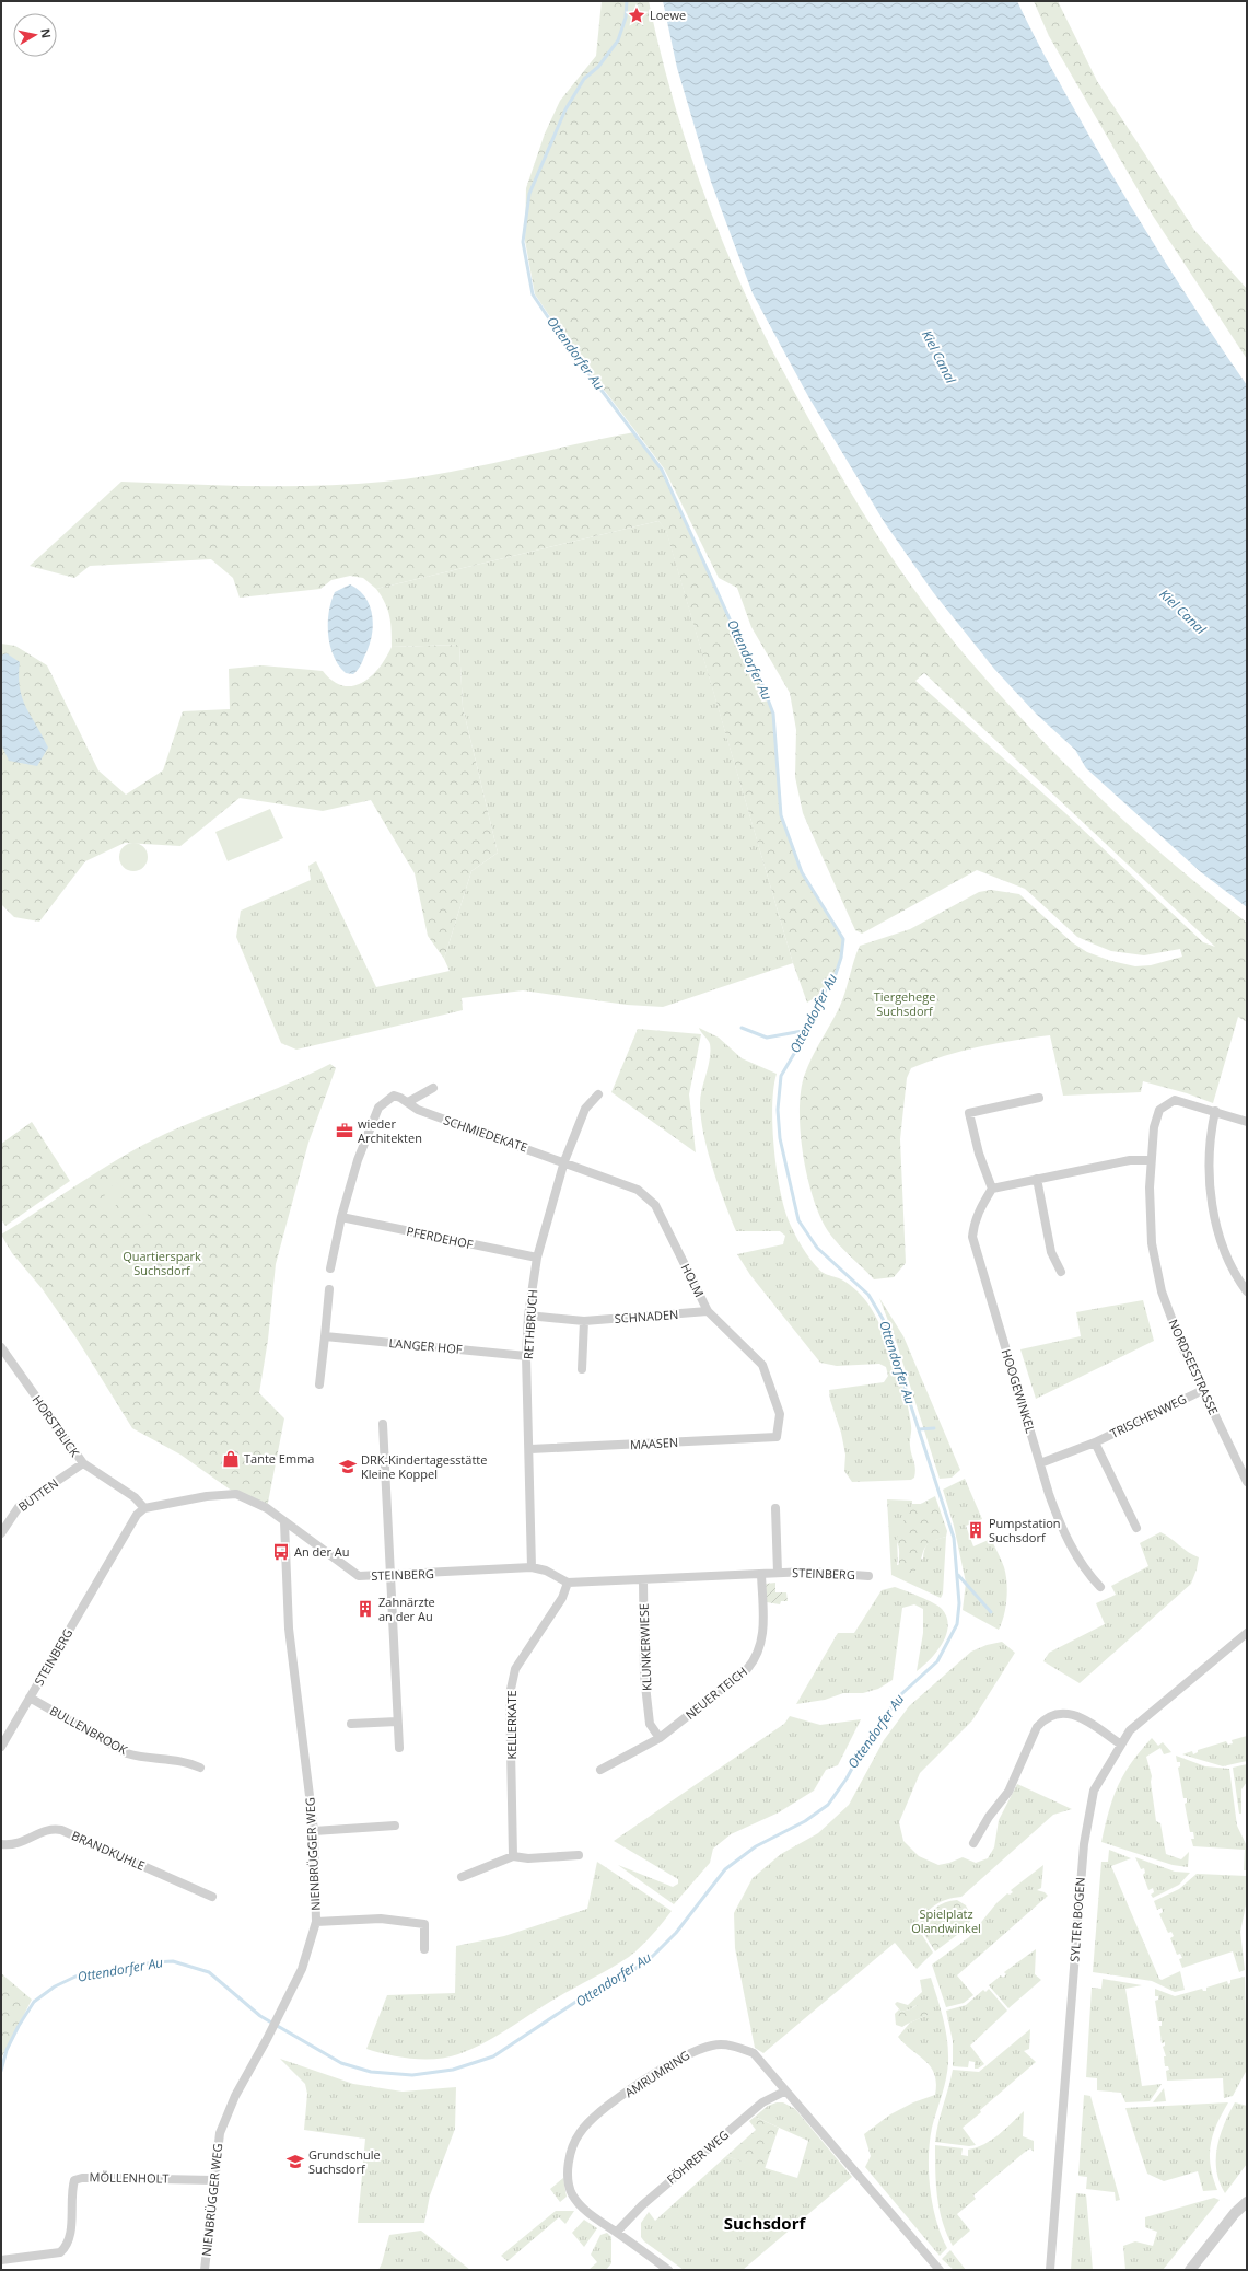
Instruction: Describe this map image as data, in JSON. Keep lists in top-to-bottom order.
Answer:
{
  "streets": {
    "street": [
      "SCHMIEDEKATE",
      "PFERDEHOF",
      "HOLM",
      "SCHNADEN",
      "RETHBRUCH",
      "LANGER HOF",
      "NORDSEESTRASSE",
      "HOOGEWINKEL",
      "TRISCHENWEG",
      "HORSTBLICK",
      "MAASEN",
      "BUTTEN",
      "STEINBERG",
      "KLUNKERWIESE",
      "NEUER TEICH",
      "KELLERKATE",
      "BULLENBROOK",
      "BRANDKUHLE",
      "NIENBRÜGGER WEG",
      "SYLTER BOGEN",
      "AMRUMRING",
      "FÖHRER WEG",
      "MÖLLENHOLT"
    ]
  },
  "crossings": [
    ["SCHMIEDEKATE", "PFERDEHOF"],
    ["SCHMIEDEKATE", "HOLM"],
    ["SCHMIEDEKATE", "RETHBRUCH"],
    ["PFERDEHOF", "RETHBRUCH"],
    ["HOLM", "SCHNADEN"],
    ["HOLM", "RETHBRUCH"],
    ["HOLM", "MAASEN"],
    ["SCHNADEN", "RETHBRUCH"],
    ["RETHBRUCH", "LANGER HOF"],
    ["RETHBRUCH", "MAASEN"],
    ["RETHBRUCH", "STEINBERG"],
    ["NORDSEESTRASSE", "TRISCHENWEG"],
    ["HOOGEWINKEL", "TRISCHENWEG"],
    ["HORSTBLICK", "BUTTEN"],
    ["HORSTBLICK", "STEINBERG"],
    ["STEINBERG", "KLUNKERWIESE"],
    ["STEINBERG", "NEUER TEICH"],
    ["STEINBERG", "KELLERKATE"],
    ["STEINBERG", "BULLENBROOK"],
    ["STEINBERG", "NIENBRÜGGER WEG"],
    ["KLUNKERWIESE", "NEUER TEICH"],
    ["NIENBRÜGGER WEG", "MÖLLENHOLT"],
    ["AMRUMRING", "FÖHRER WEG"]
  ],
  "districts": ["Suchsdorf"],
  "water": ["Ottendorfer Au", "Kiel Canal"],
  "parks": ["Tiergehege Suchsdorf", "Quartierspark Suchsdorf", "Spielplatz Olandwinkel"],
  "places": {
    "place": ["Loewe"],
    "office": ["wieder Architekten"],
    "shop": ["Tante Emma"],
    "school or university": ["DRK-Kindertagesstätte Kleine Koppel", "Grundschule Suchsdorf"],
    "building": ["Pumpstation Suchsdorf", "Zahnärzte an der Au"],
    "bus stop": ["An der Au"]
  },
  "north": "right"
}
